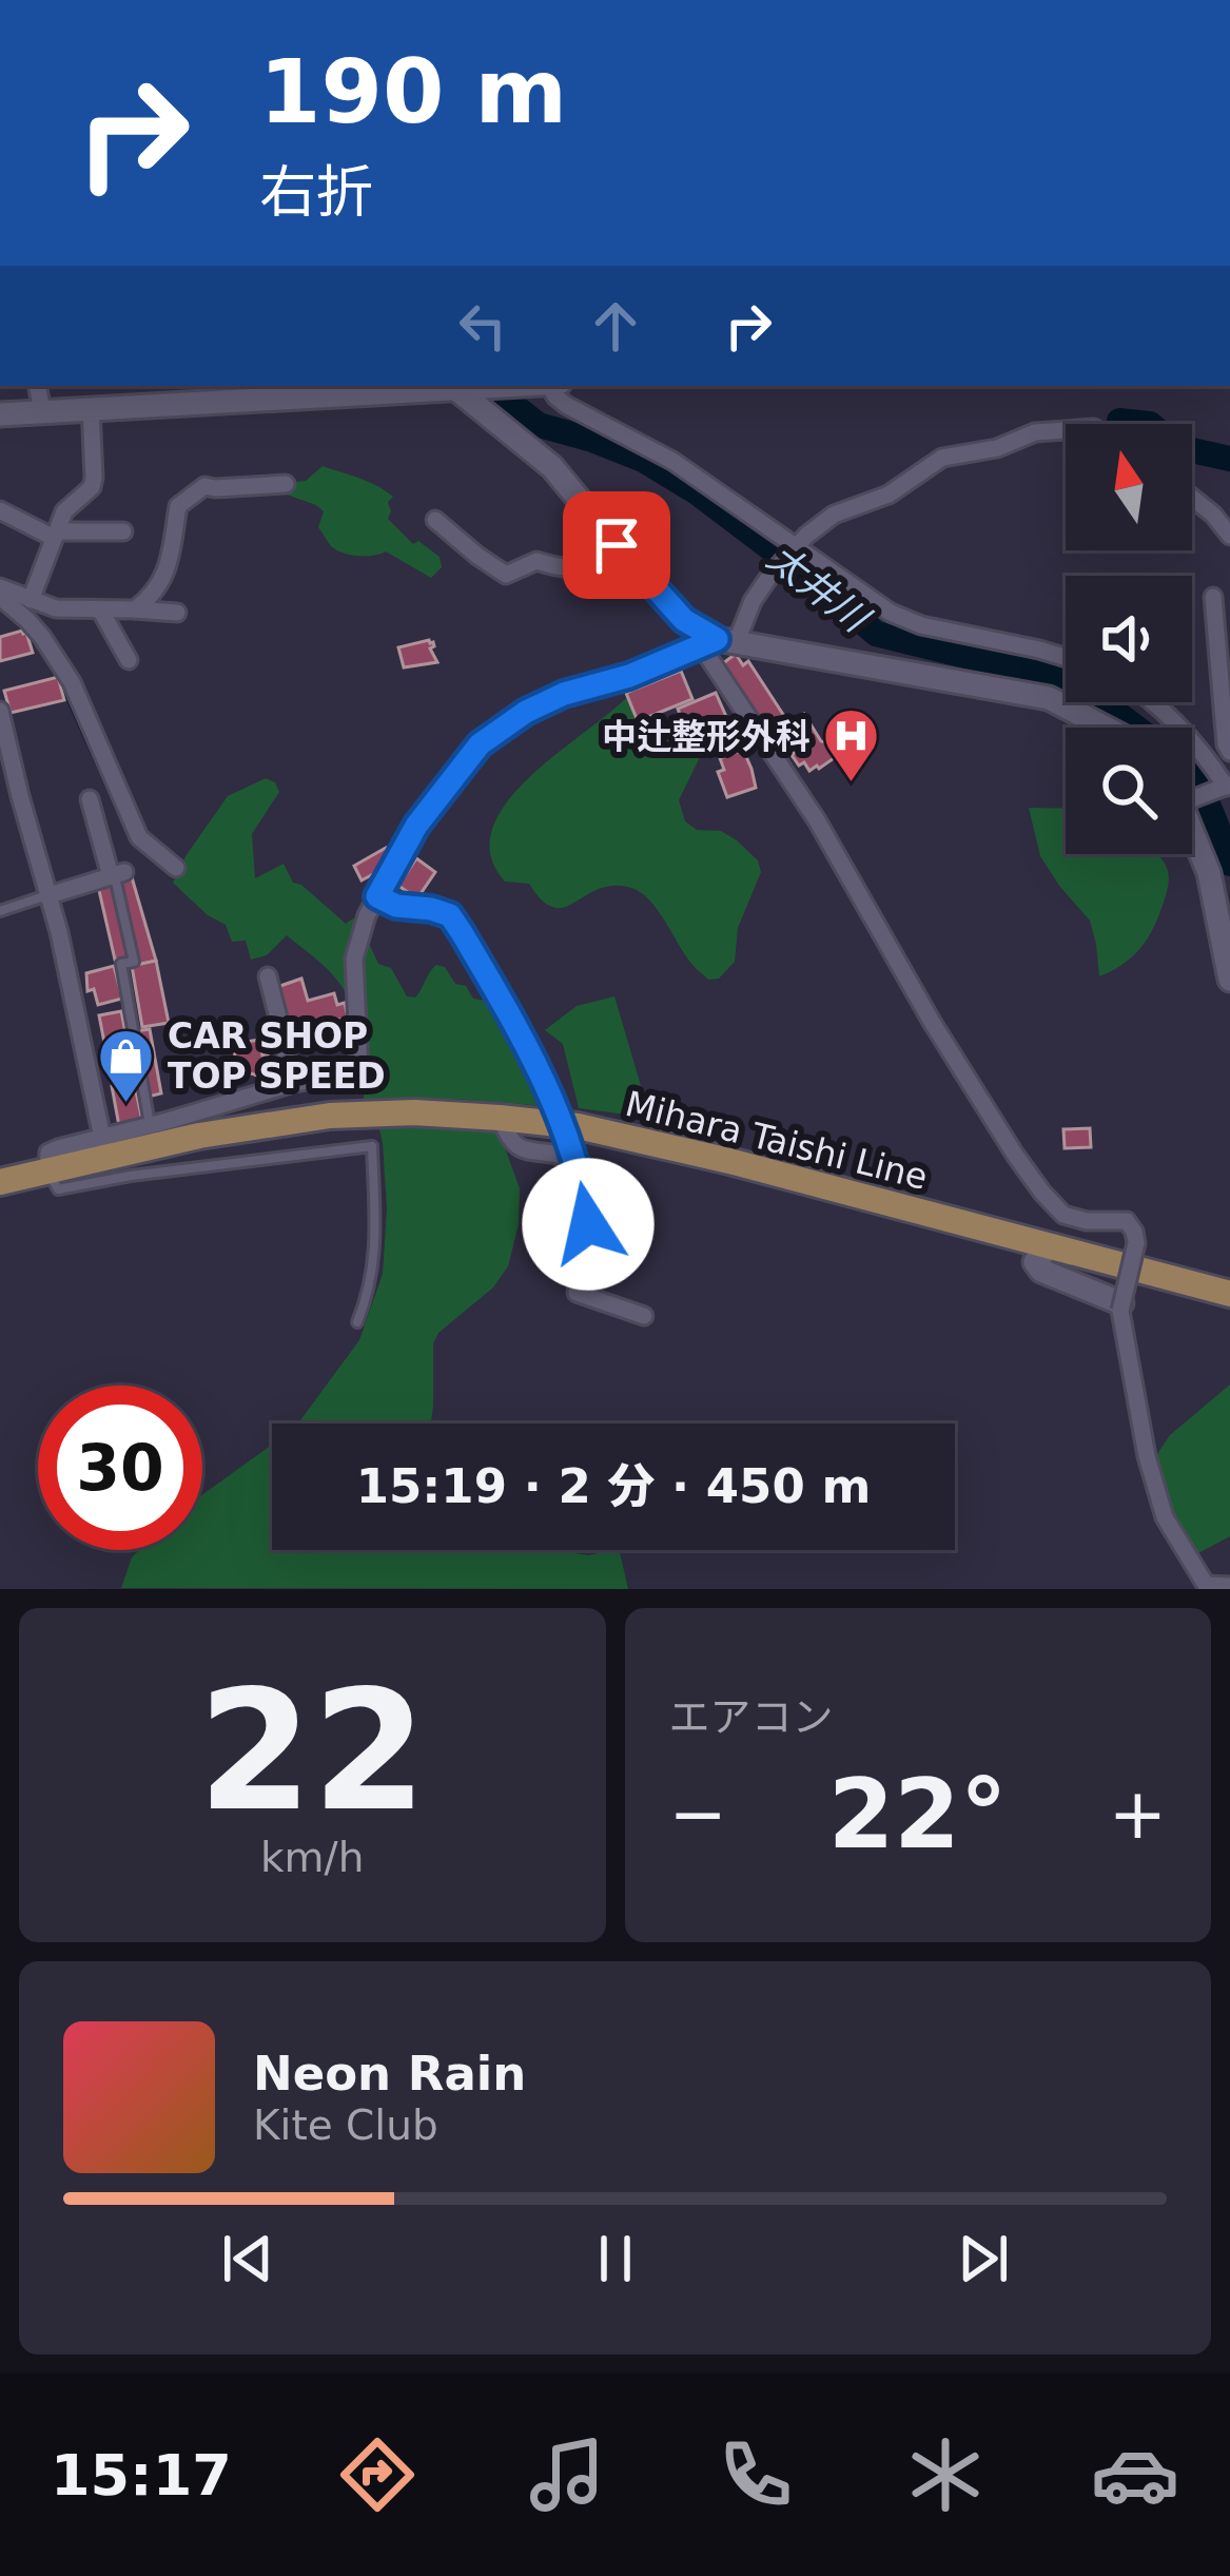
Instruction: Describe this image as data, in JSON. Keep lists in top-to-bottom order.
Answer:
{
  "streets": {
    "main road": ["Mihara Taishi Line"]
  },
  "water": ["太井川"],
  "places": {
    "hospital": ["中辻整形外科"],
    "shop": ["CAR SHOP TOP SPEED"]
  },
  "north": "top",
  "page": {
    "turn": ["190 m", "右折"],
    "limit": "30",
    "trip": "15:19 · 2 分 · 450 m",
    "tile": [
      ["22", "km/h"],
      "エアコン"
    ],
    "heat": ["−", "22°", "+"],
    "song": ["Neon Rain", "Kite Club"],
    "tabs": "15:17"
  }
}
